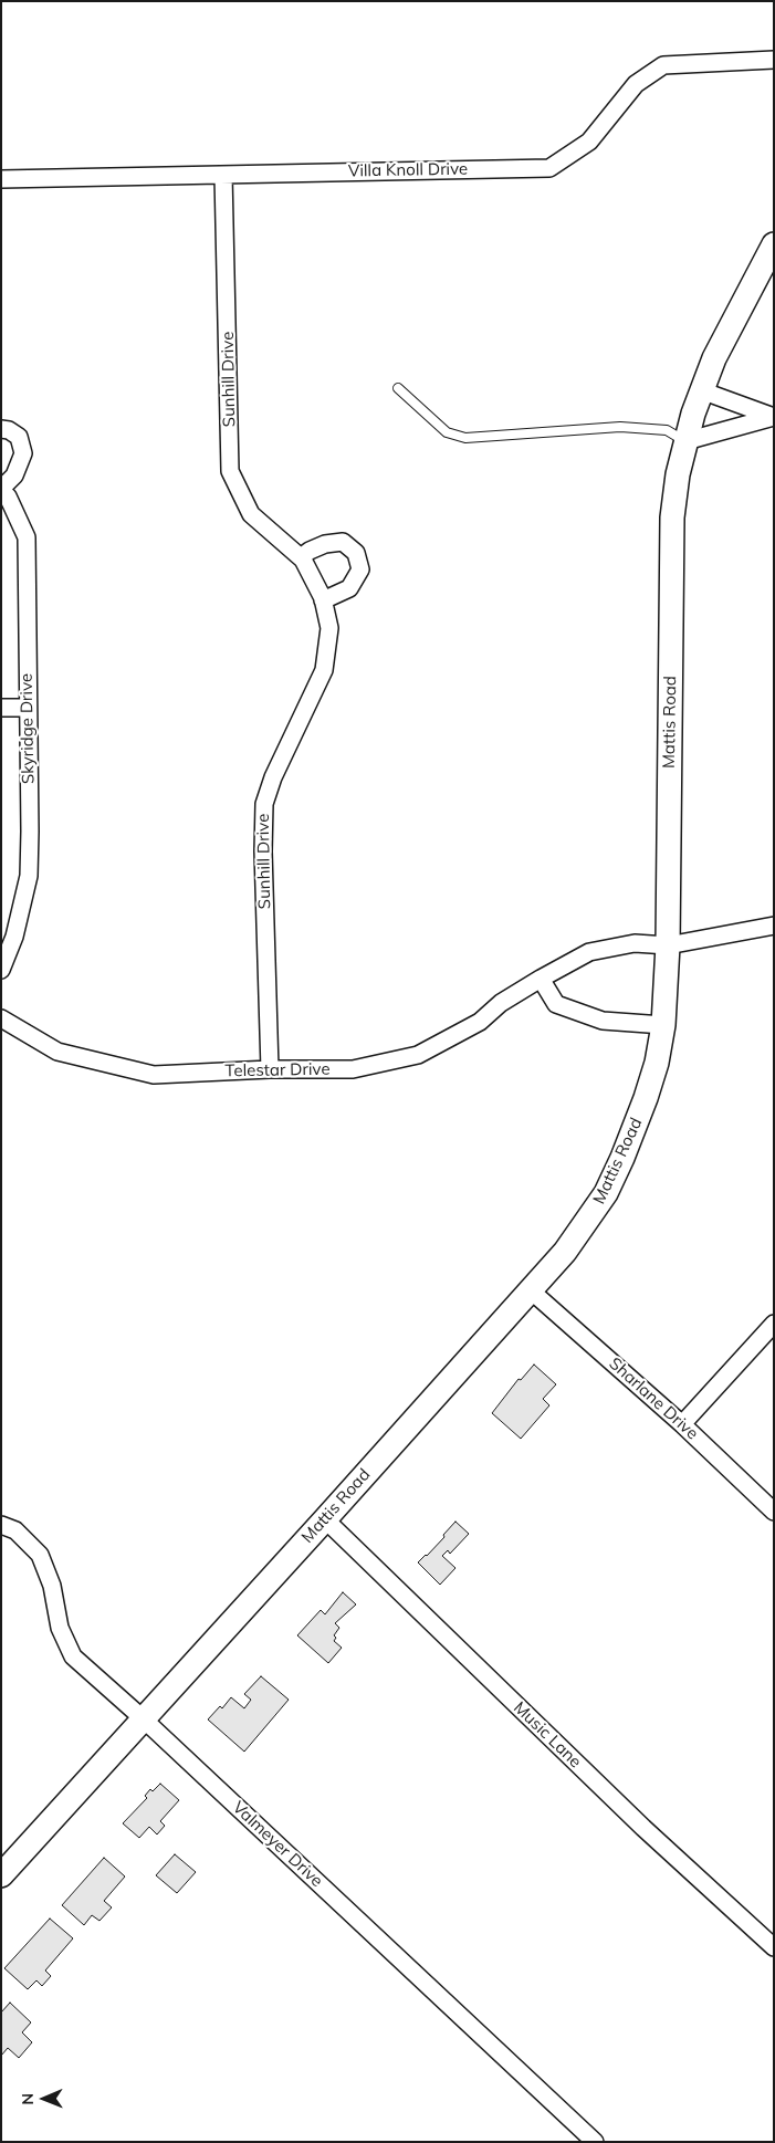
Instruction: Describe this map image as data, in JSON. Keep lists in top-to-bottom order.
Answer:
{
  "streets": {
    "main road": ["Mattis Road"],
    "street": [
      "Villa Knoll Drive",
      "Sunhill Drive",
      "Skyridge Drive",
      "Telestar Drive",
      "Sharlane Drive",
      "Music Lane",
      "Valmeyer Drive"
    ]
  },
  "crossings": [
    ["Villa Knoll Drive", "Sunhill Drive"],
    ["Sunhill Drive", "Telestar Drive"],
    ["Mattis Road", "Telestar Drive"],
    ["Mattis Road", "Sharlane Drive"],
    ["Mattis Road", "Music Lane"],
    ["Mattis Road", "Valmeyer Drive"]
  ],
  "north": "left"
}
